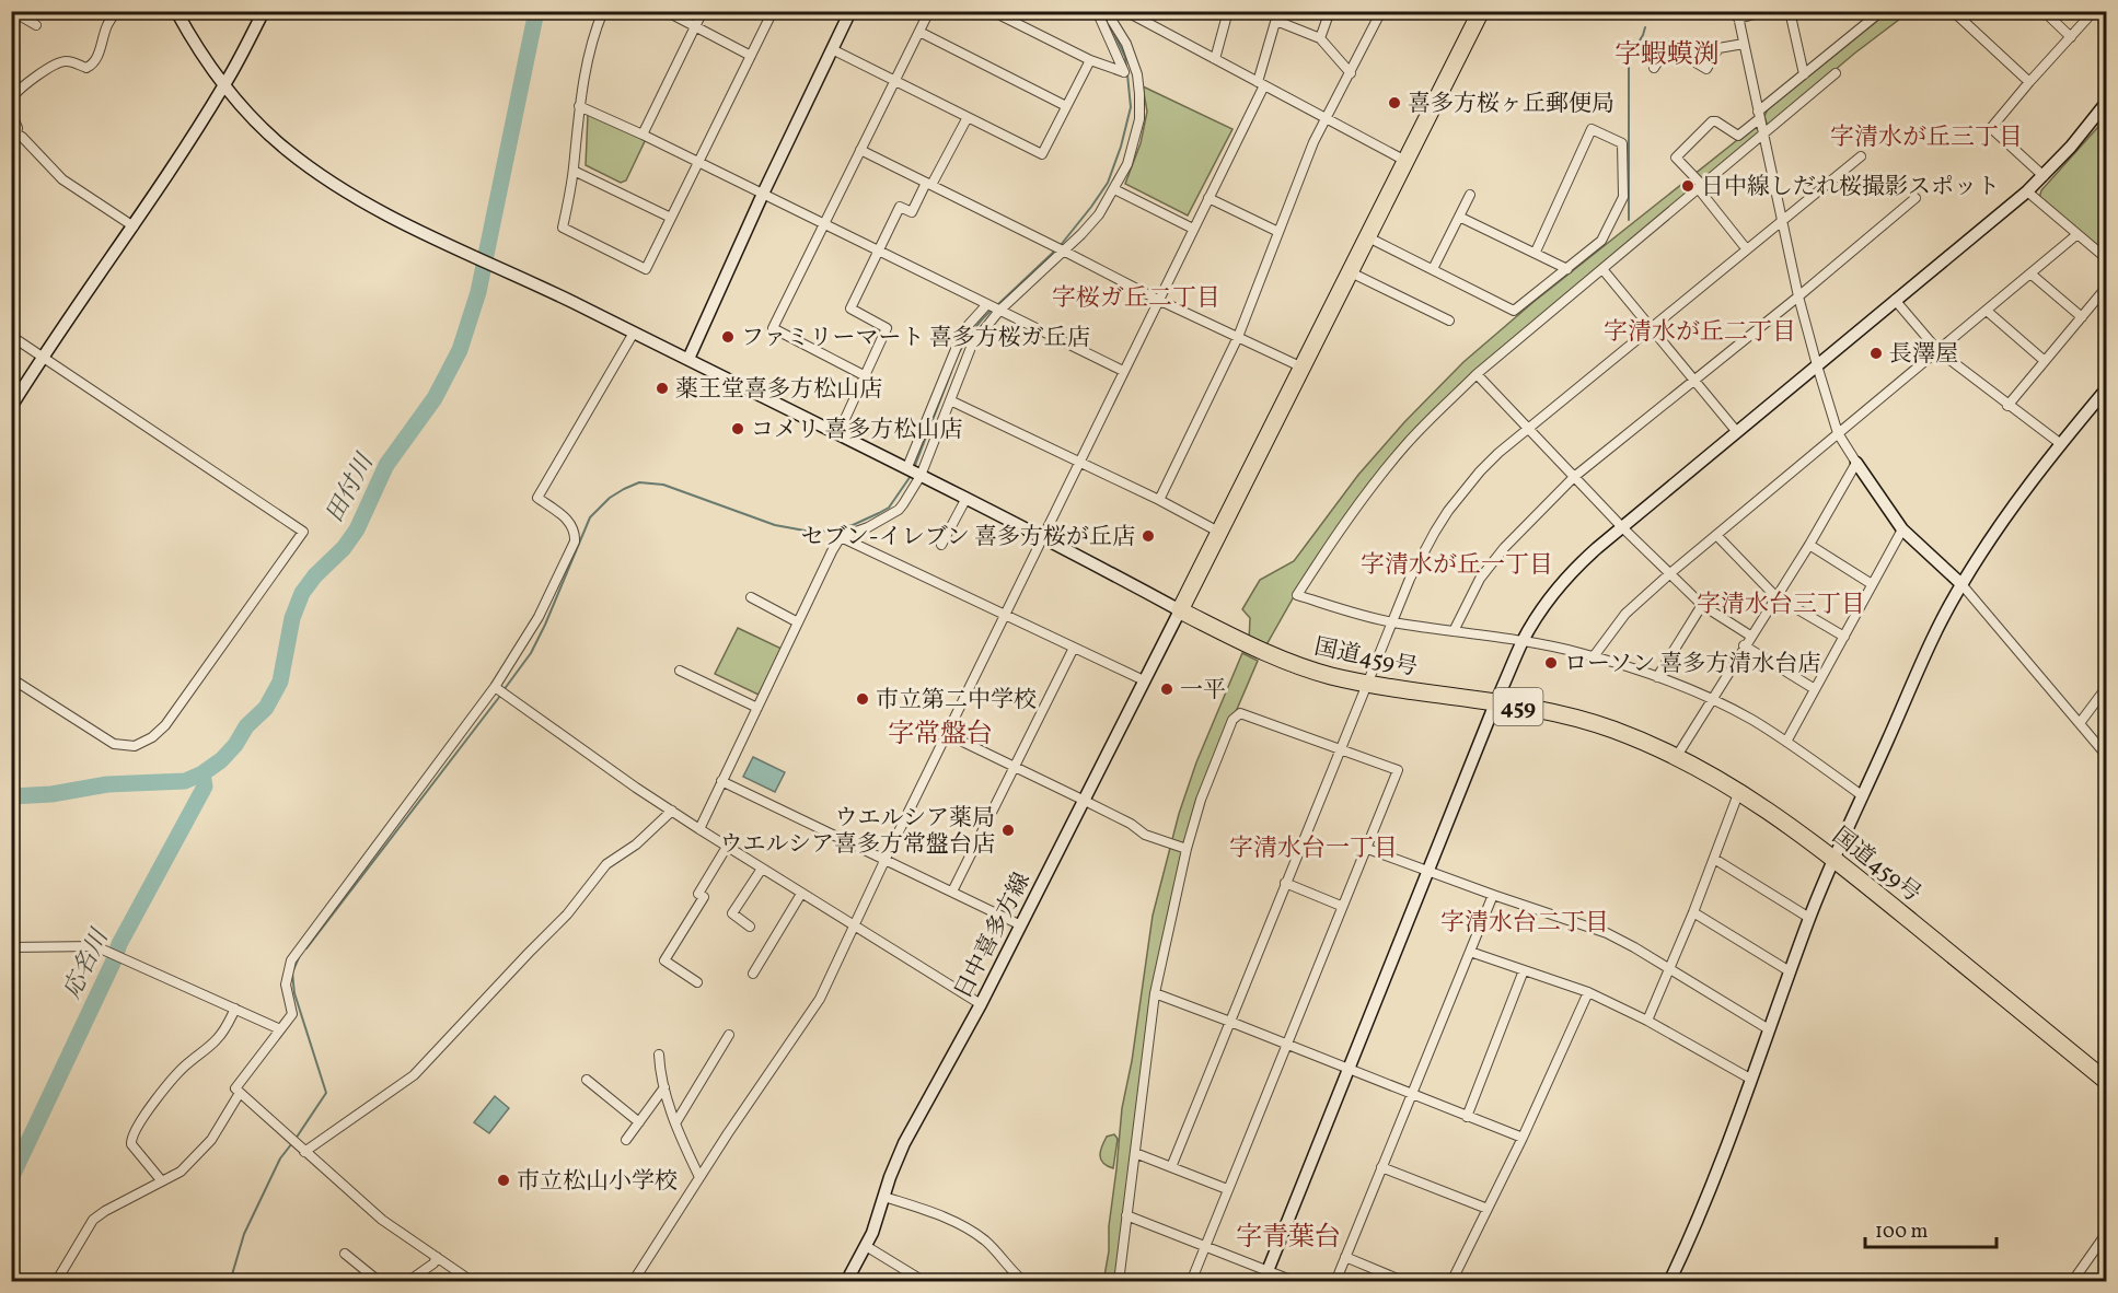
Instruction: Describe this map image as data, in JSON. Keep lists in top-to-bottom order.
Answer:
{
  "streets": {
    "highway": ["国道459号", "459"],
    "street": ["日中喜多方線"]
  },
  "crossings": [
    ["国道459号", "日中喜多方線"]
  ],
  "districts": [
    "字蝦蟆渕",
    "字清水が丘三丁目",
    "字桜ガ丘二丁目",
    "字清水が丘二丁目",
    "字清水が丘一丁目",
    "字清水台三丁目",
    "字常盤台",
    "字清水台一丁目",
    "字清水台二丁目",
    "字青葉台"
  ],
  "water": ["田付川", "応名川"],
  "places": [
    "喜多方桜ヶ丘郵便局",
    "日中線しだれ桜撮影スポット",
    "ファミリーマート 喜多方桜ガ丘店",
    "長澤屋",
    "薬王堂喜多方松山店",
    "コメリ 喜多方松山店",
    "セブン-イレブン 喜多方桜が丘店",
    "ローソン 喜多方清水台店",
    "一平",
    "市立第二中学校",
    "ウエルシア薬局 ウエルシア喜多方常盤台店",
    "市立松山小学校"
  ],
  "scale_bar": "100 m"
}
